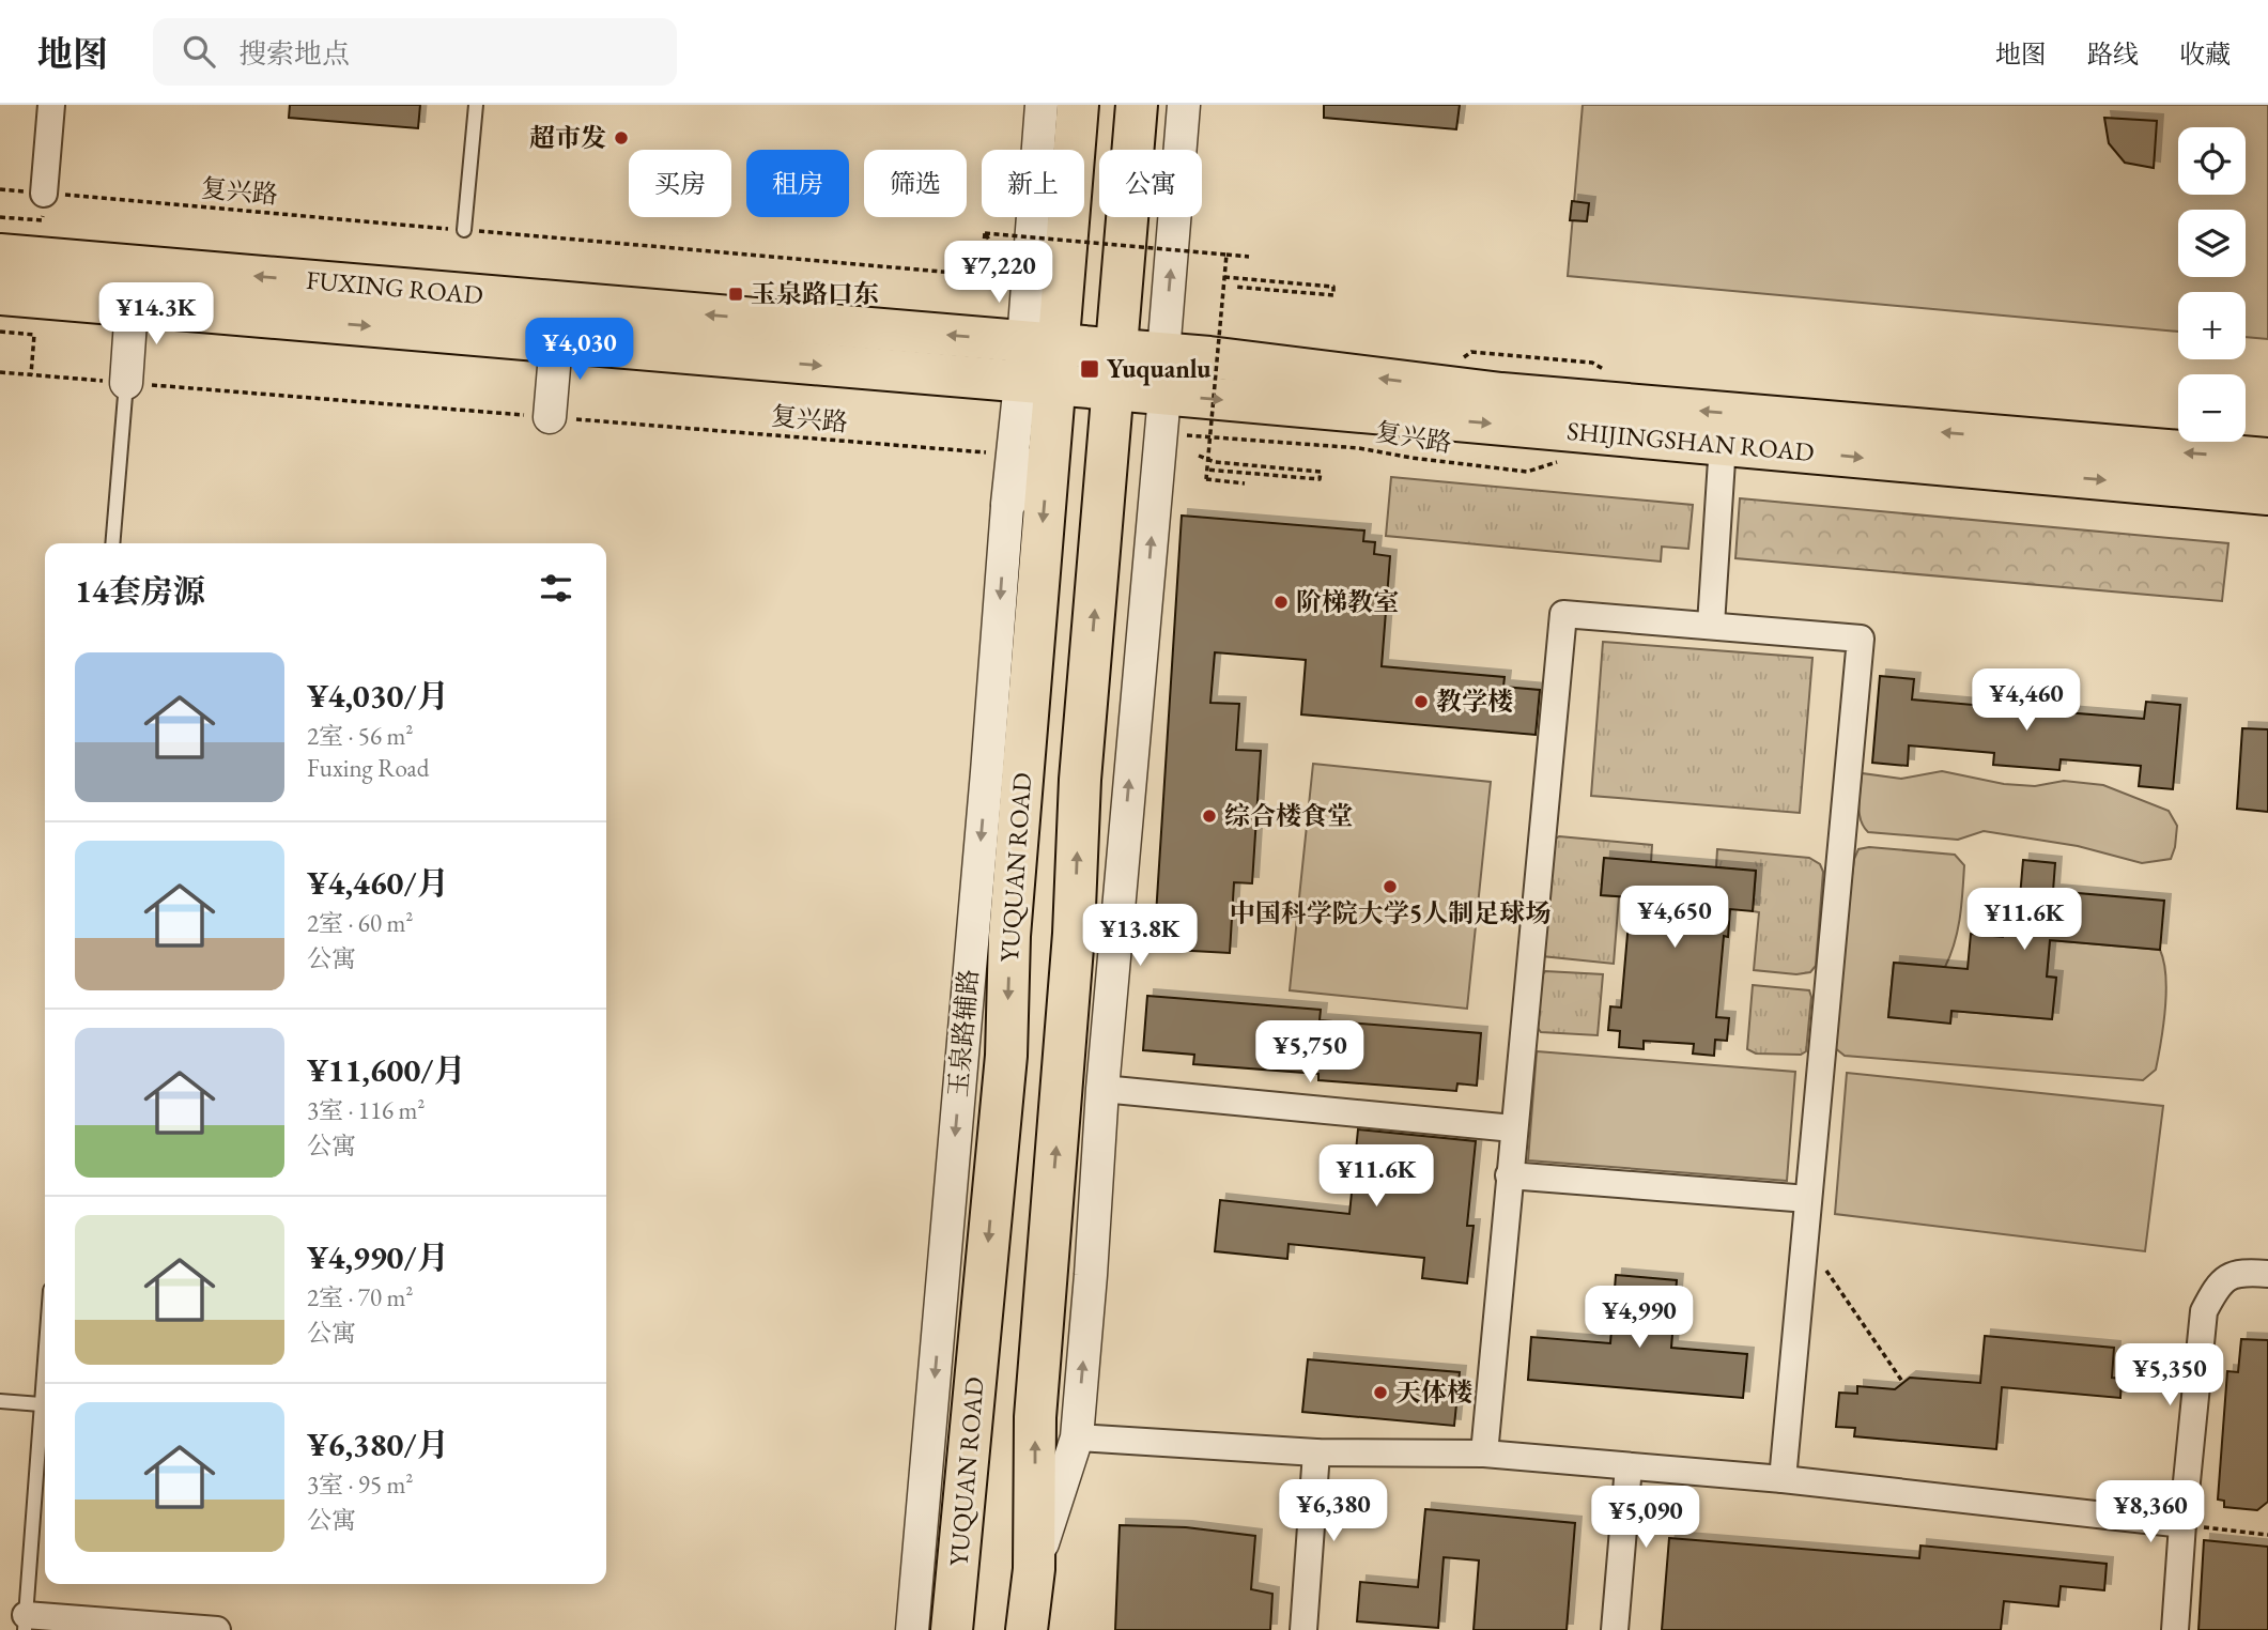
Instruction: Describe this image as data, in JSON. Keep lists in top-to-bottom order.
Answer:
{
  "streets": {
    "main road": ["FUXING ROAD", "SHIJINGSHAN ROAD", "YUQUAN ROAD"],
    "street": ["玉泉路辅路"],
    "path": ["复兴路"]
  },
  "crossings": [
    ["复兴路", "SHIJINGSHAN ROAD"],
    ["复兴路", "YUQUAN ROAD"],
    ["复兴路", "玉泉路辅路"],
    ["FUXING ROAD", "SHIJINGSHAN ROAD"],
    ["FUXING ROAD", "YUQUAN ROAD"],
    ["YUQUAN ROAD", "玉泉路辅路"]
  ],
  "places": {
    "other": [
      "超市发",
      "阶梯教室",
      "教学楼",
      "综合楼食堂",
      "中国科学院大学5人制足球场",
      "天体楼"
    ],
    "transit": ["玉泉路口东", "Yuquanlu"]
  },
  "page": {
    "header": "地图",
    "search": "搜索地点",
    "nav": ["地图", "路线", "收藏"],
    "map_buttons": ["+", "−"],
    "chip": [
      "买房",
      "租房",
      "筛选",
      "新上",
      "公寓"
    ],
    "price": [
      "¥7,220",
      "¥14.3K",
      "¥4,030",
      "¥4,460",
      "¥4,650",
      "¥11.6K",
      "¥13.8K",
      "¥5,750",
      "¥11.6K",
      "¥4,990",
      "¥5,350",
      "¥6,380",
      "¥8,360",
      "¥5,090"
    ],
    "heading": "14套房源",
    "list": [
      {
        "name": "¥4,030/月",
        "note": "2室 · 56 m² · Fuxing Road"
      },
      {
        "name": "¥4,460/月",
        "note": "2室 · 60 m² · 公寓"
      },
      {
        "name": "¥11,600/月",
        "note": "3室 · 116 m² · 公寓"
      },
      {
        "name": "¥4,990/月",
        "note": "2室 · 70 m² · 公寓"
      },
      {
        "name": "¥6,380/月",
        "note": "3室 · 95 m² · 公寓"
      }
    ]
  }
}
